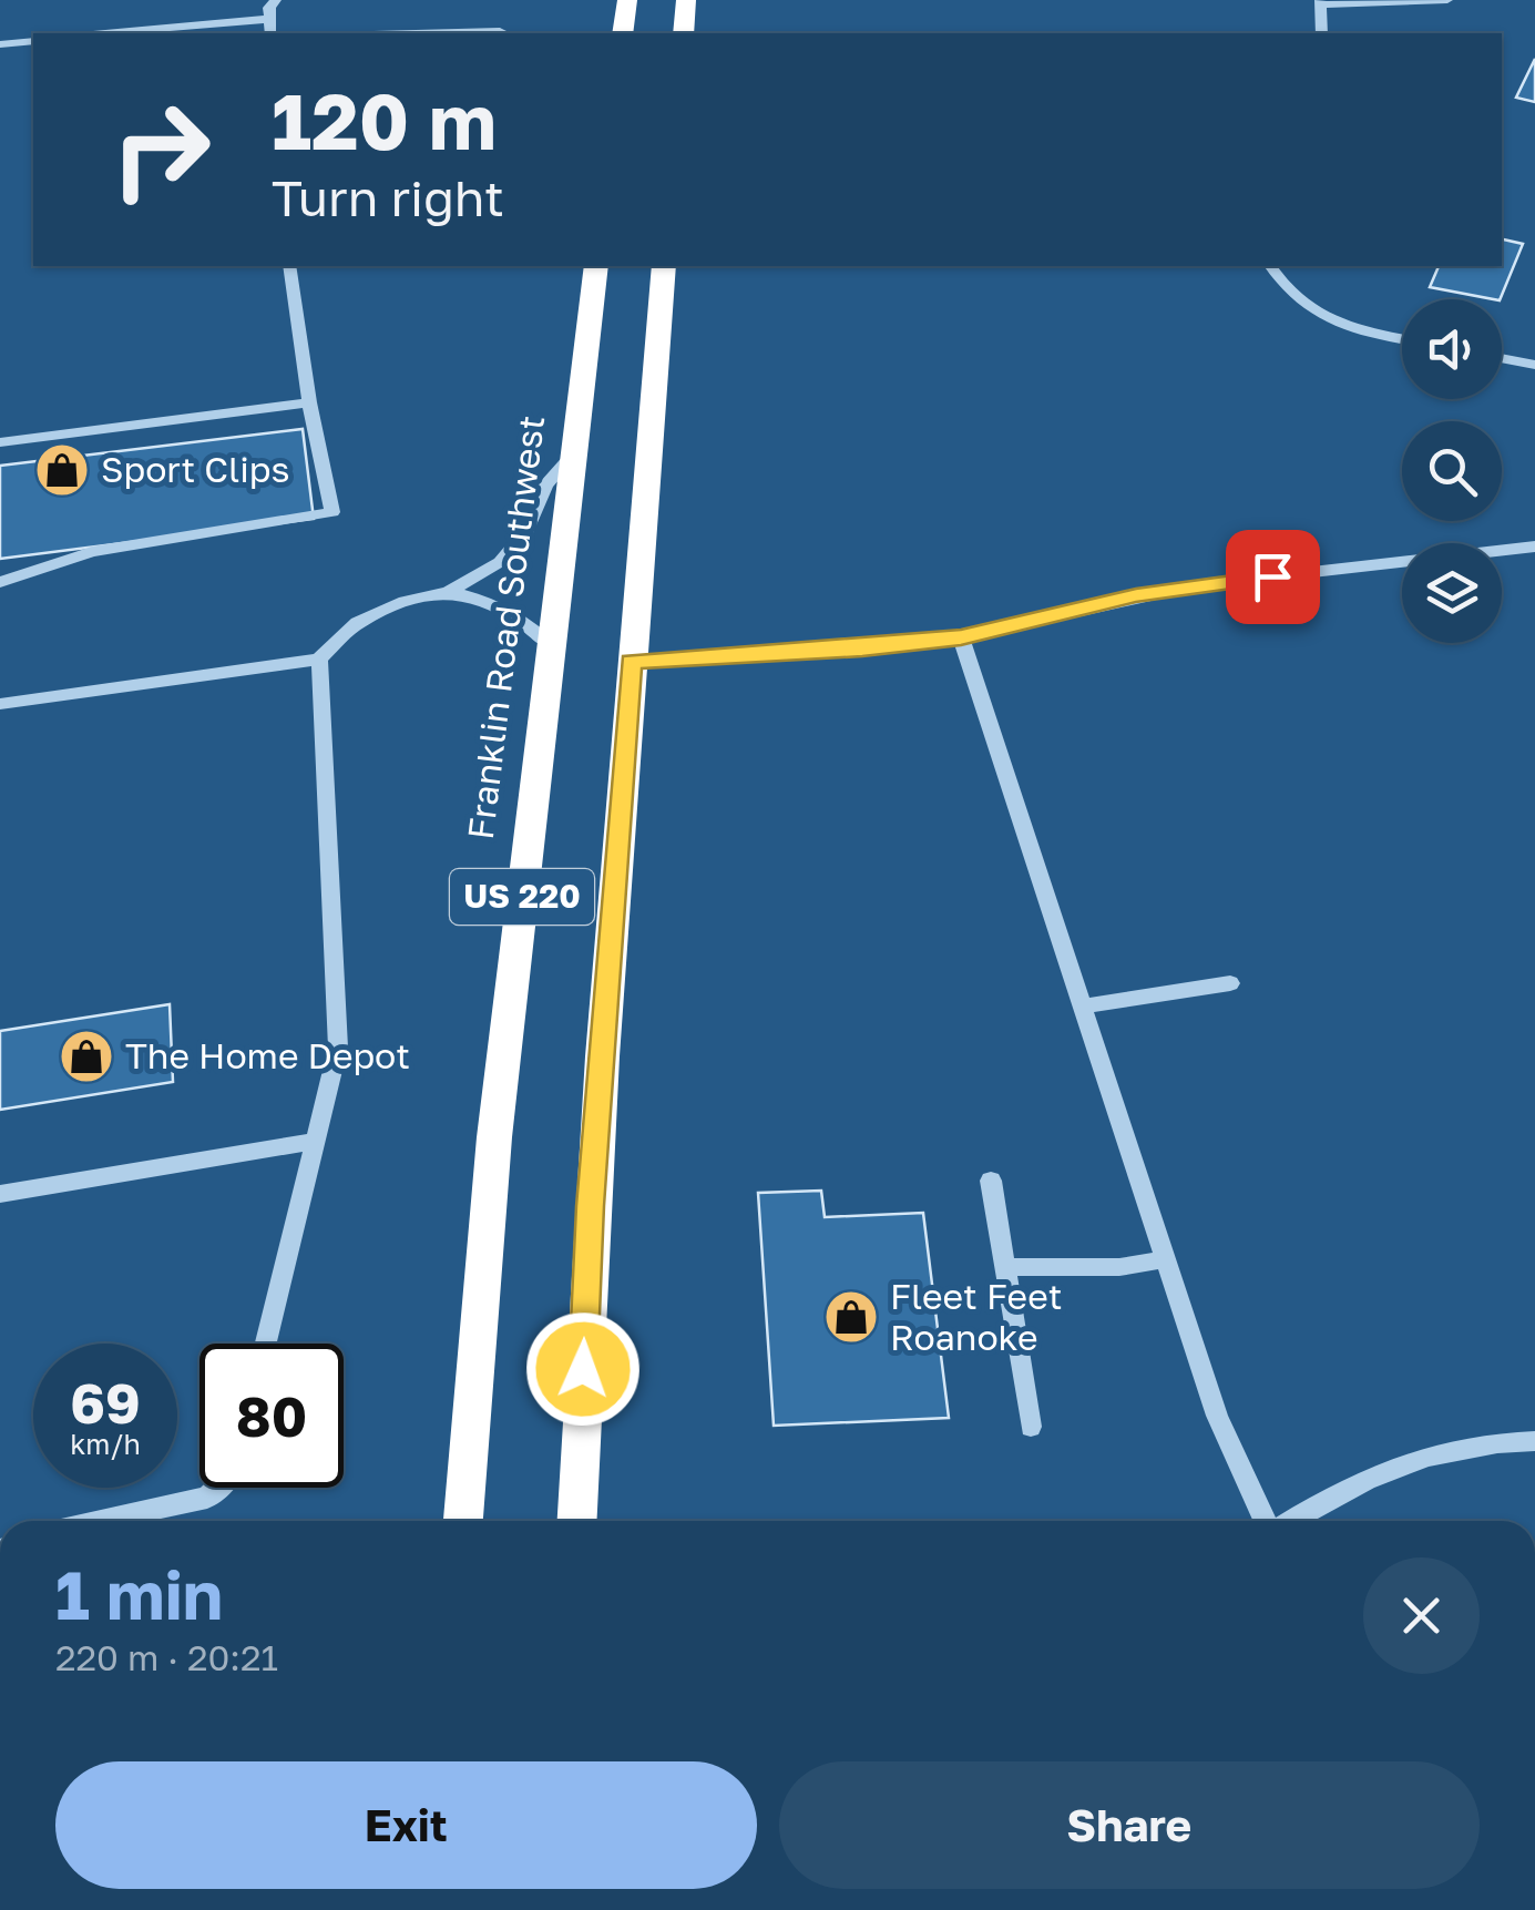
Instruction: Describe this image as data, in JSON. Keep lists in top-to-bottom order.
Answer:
{
  "streets": {
    "highway": ["Franklin Road Southwest", "US 220"]
  },
  "places": {
    "shop": ["Sport Clips", "The Home Depot", "Fleet Feet Roanoke"]
  },
  "page": {
    "turn": ["120 m", "Turn right"],
    "speed": "69 km/h",
    "limit": "80",
    "heading": ["1 min", "220 m · 20:21"],
    "buttons": ["Exit", "Share"]
  }
}
